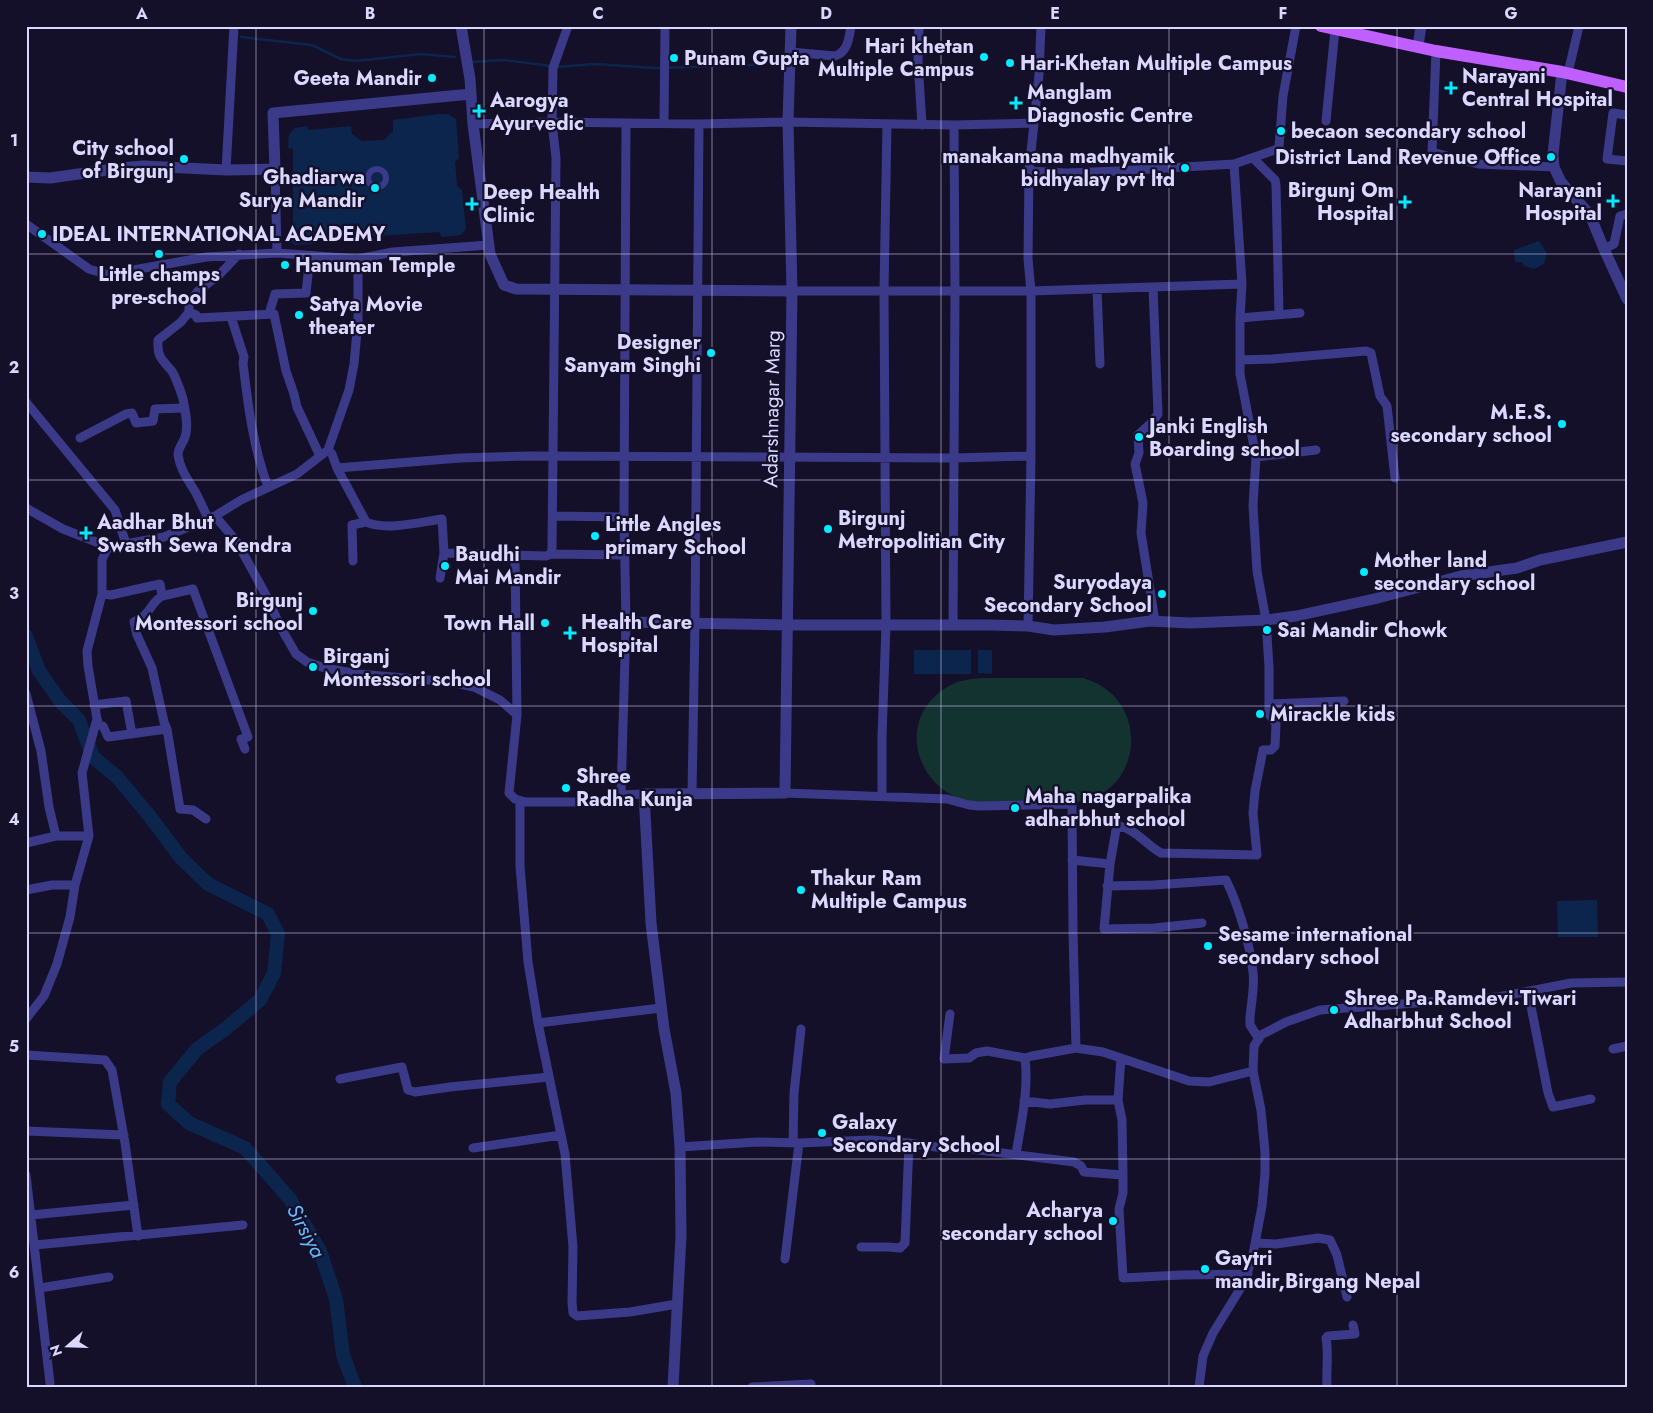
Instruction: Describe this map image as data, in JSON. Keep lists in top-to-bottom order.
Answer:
{
  "streets": {
    "street": ["Adarshnagar Marg"]
  },
  "water": ["Sirsiya"],
  "places": {
    "other": [
      "Hari khetan Multiple Campus",
      "Punam Gupta",
      "Hari-Khetan Multiple Campus",
      "Geeta Mandir",
      "becaon secondary school",
      "District Land Revenue Office",
      "City school of Birgunj",
      "manakamana madhyamik bidhyalay pvt ltd",
      "Ghadiarwa Surya Mandir",
      "IDEAL INTERNATIONAL ACADEMY",
      "Little champs pre-school",
      "Hanuman Temple",
      "Satya Movie theater",
      "Designer Sanyam Singhi",
      "M.E.S. secondary school",
      "Janki English Boarding school",
      "Birgunj Metropolitian City",
      "Little Angles primary School",
      "Baudhi Mai Mandir",
      "Mother land secondary school",
      "Suryodaya Secondary School",
      "Birgunj Montessori school",
      "Town Hall",
      "Sai Mandir Chowk",
      "Birganj Montessori school",
      "Mirackle kids",
      "Shree Radha Kunja",
      "Maha nagarpalika adharbhut school",
      "Thakur Ram Multiple Campus",
      "Sesame international secondary school",
      "Shree Pa.Ramdevi.Tiwari Adharbhut School",
      "Galaxy Secondary School",
      "Acharya secondary school",
      "Gaytri mandir,Birgang Nepal"
    ],
    "health": [
      "Narayani Central Hospital",
      "Manglam Diagnostic Centre",
      "Aarogya Ayurvedic",
      "Narayani Hospital",
      "Birgunj Om Hospital",
      "Deep Health Clinic",
      "Aadhar Bhut Swasth Sewa Kendra",
      "Health Care Hospital"
    ]
  },
  "north": "left",
  "grid": {
    "columns": [
      "A",
      "B",
      "C",
      "D",
      "E",
      "F",
      "G"
    ],
    "rows": [
      "1",
      "2",
      "3",
      "4",
      "5",
      "6"
    ]
  }
}
